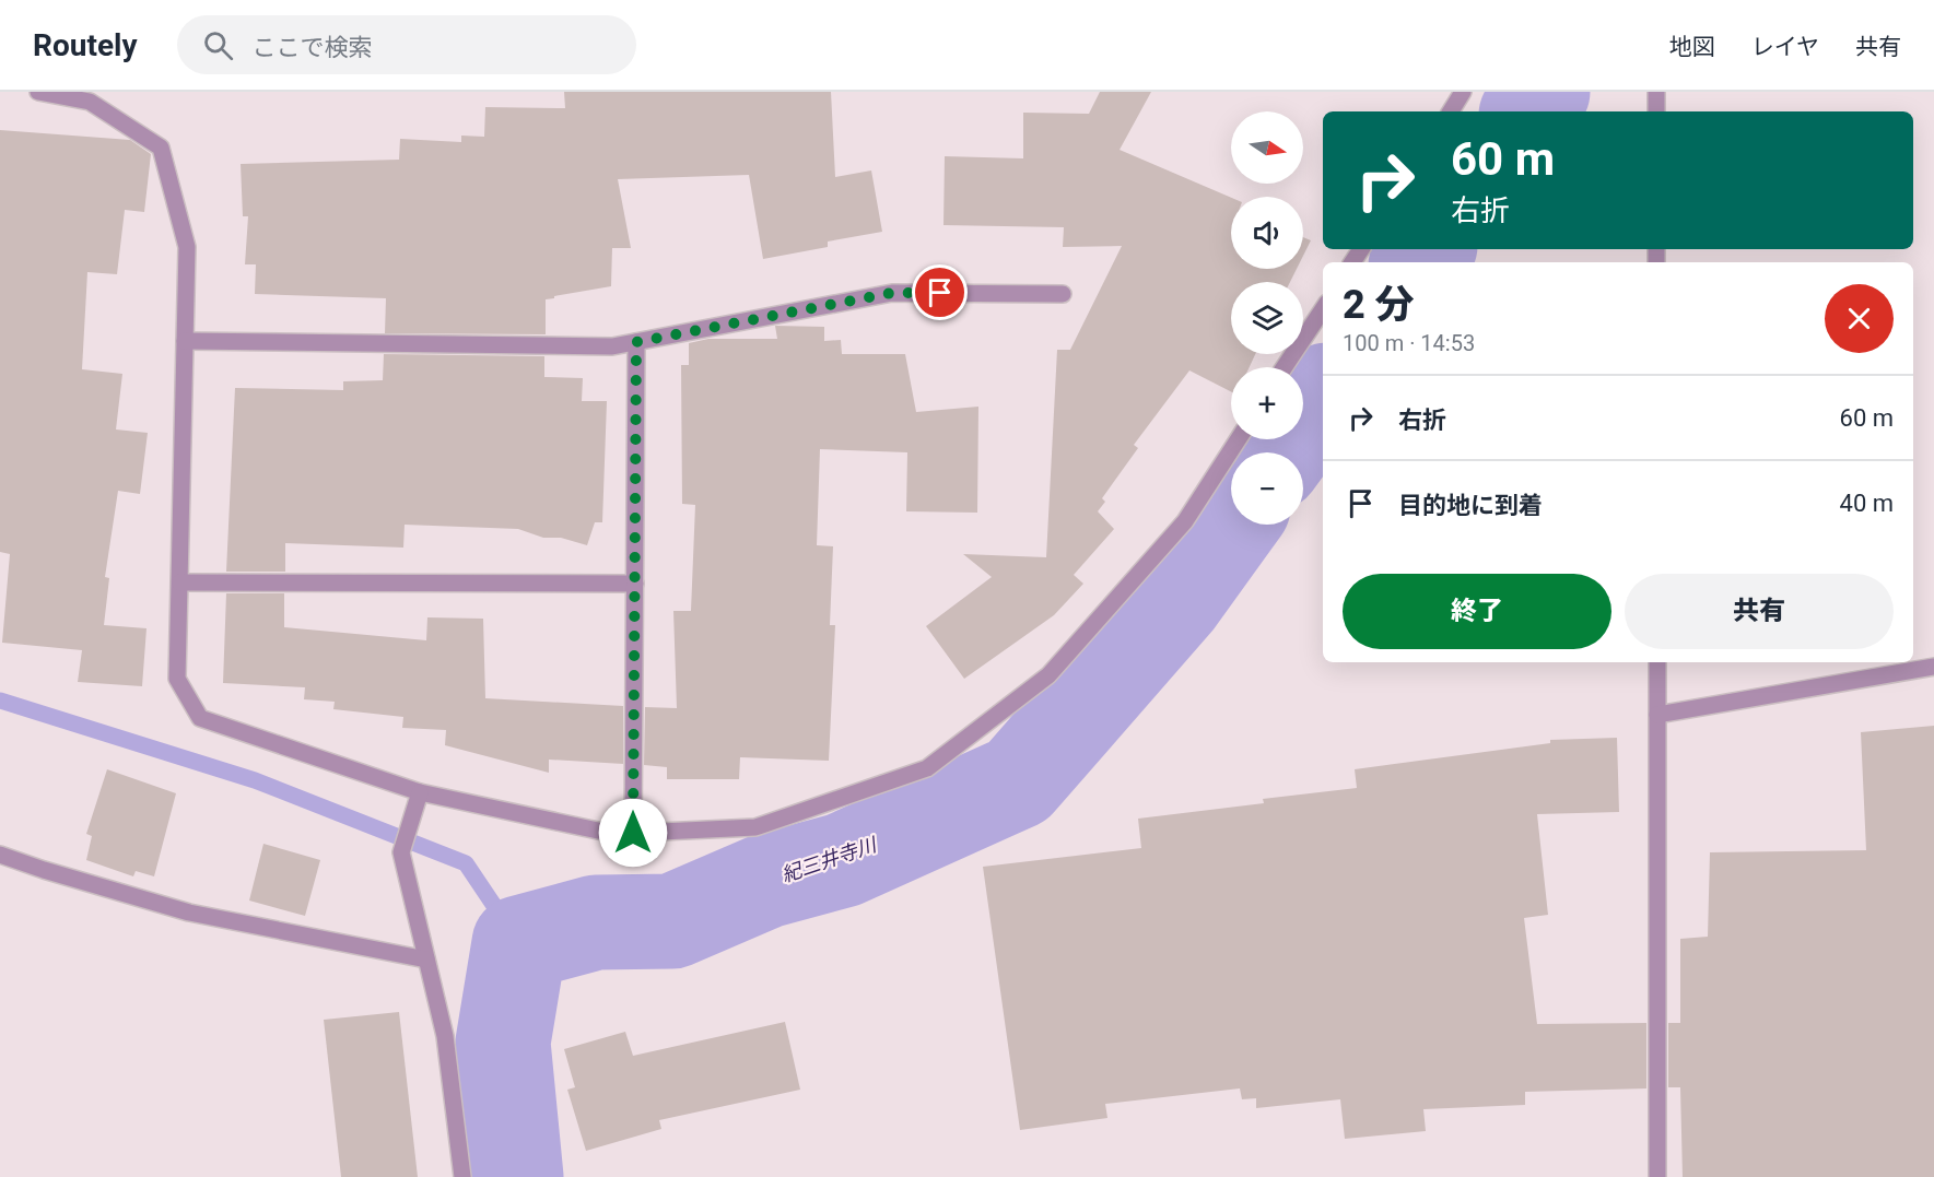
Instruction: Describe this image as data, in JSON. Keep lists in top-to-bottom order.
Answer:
{
  "water": ["紀三井寺川"],
  "north": "right",
  "page": {
    "header": "Routely",
    "search": "ここで検索",
    "nav": ["地図", "レイヤ", "共有"],
    "map_buttons": ["+", "−"],
    "turn": ["60 m", "右折"],
    "heading": ["2 分", "100 m · 14:53"],
    "list": [
      {
        "name": "右折",
        "value": "60 m"
      },
      {
        "name": "目的地に到着",
        "value": "40 m"
      }
    ],
    "buttons": ["終了", "共有"]
  }
}
